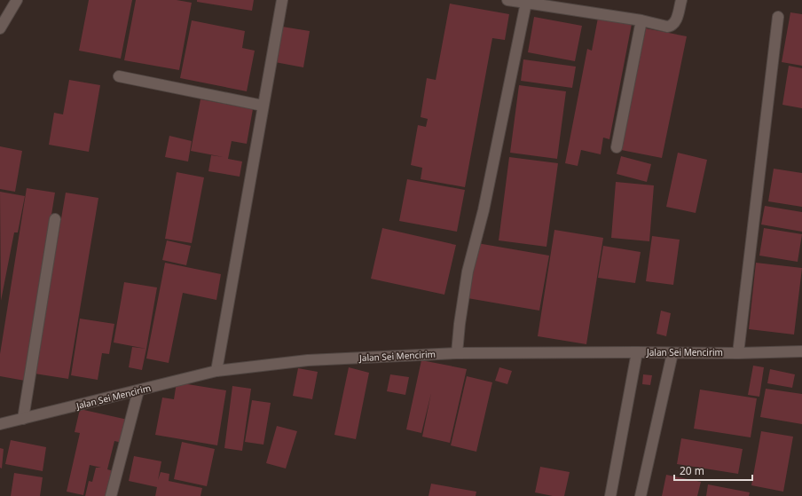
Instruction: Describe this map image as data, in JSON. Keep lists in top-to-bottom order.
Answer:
{
  "streets": {
    "street": ["Jalan Sei Mencirim"]
  },
  "scale_bar": "20 m"
}
